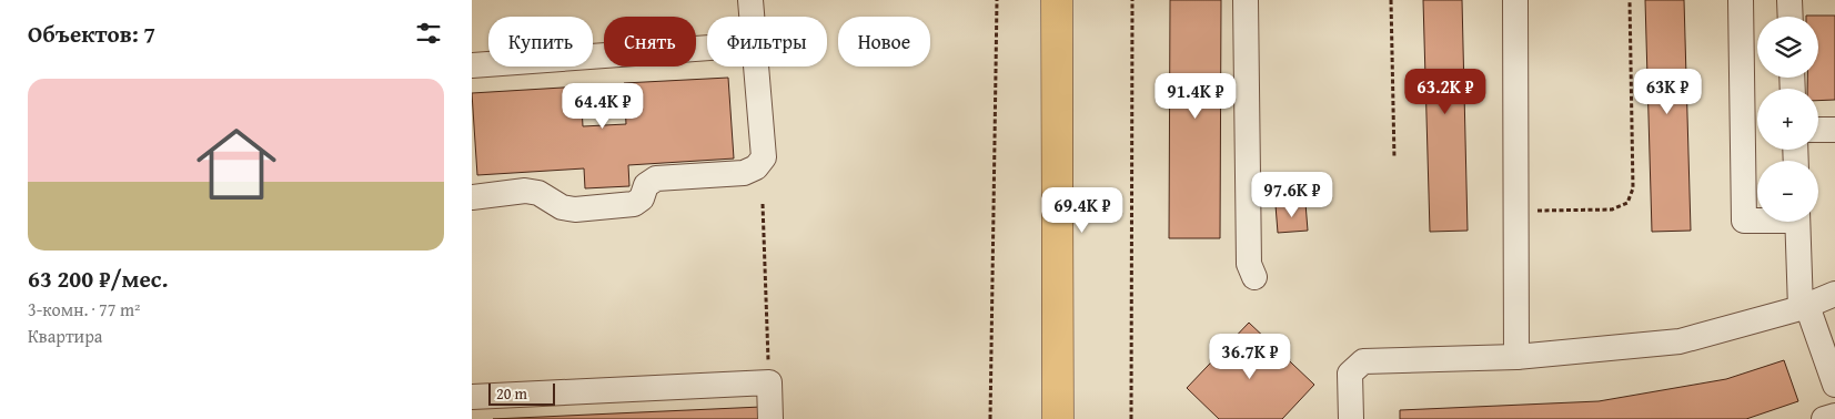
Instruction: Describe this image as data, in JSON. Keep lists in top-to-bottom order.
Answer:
{
  "scale_bar": "20 m",
  "page": {
    "heading": "Объектов: 7",
    "map_buttons": ["+", "−"],
    "chip": [
      "Купить",
      "Снять",
      "Фильтры",
      "Новое"
    ],
    "list": [
      {
        "name": "63 200 ₽/мес.",
        "note": "3-комн. · 77 m² · Квартира"
      }
    ],
    "price": [
      "63.2K ₽",
      "63K ₽",
      "91.4K ₽",
      "64.4K ₽",
      "97.6K ₽",
      "69.4K ₽",
      "36.7K ₽"
    ],
    "scale": "20 m"
  }
}
